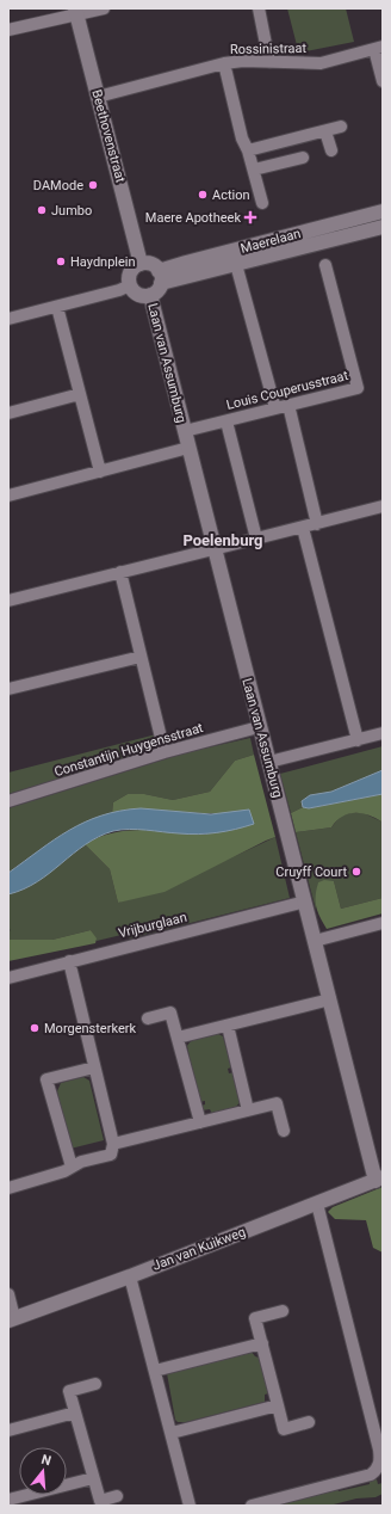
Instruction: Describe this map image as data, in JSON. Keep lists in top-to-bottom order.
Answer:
{
  "streets": {
    "street": [
      "Rossinistraat",
      "Beethovenstraat",
      "Maerelaan",
      "Laan van Assumburg",
      "Louis Couperusstraat",
      "Constantijn Huygensstraat",
      "Vrijburglaan",
      "Jan van Kuikweg"
    ]
  },
  "crossings": [
    ["Rossinistraat", "Beethovenstraat"],
    ["Beethovenstraat", "Maerelaan"],
    ["Beethovenstraat", "Laan van Assumburg"],
    ["Maerelaan", "Laan van Assumburg"],
    ["Laan van Assumburg", "Louis Couperusstraat"],
    ["Laan van Assumburg", "Constantijn Huygensstraat"],
    ["Laan van Assumburg", "Vrijburglaan"],
    ["Laan van Assumburg", "Jan van Kuikweg"]
  ],
  "districts": ["Poelenburg"],
  "places": {
    "other": [
      "DAMode",
      "Action",
      "Jumbo",
      "Haydnplein",
      "Cruyff Court",
      "Morgensterkerk"
    ],
    "health": ["Maere Apotheek"]
  },
  "north": "top"
}
